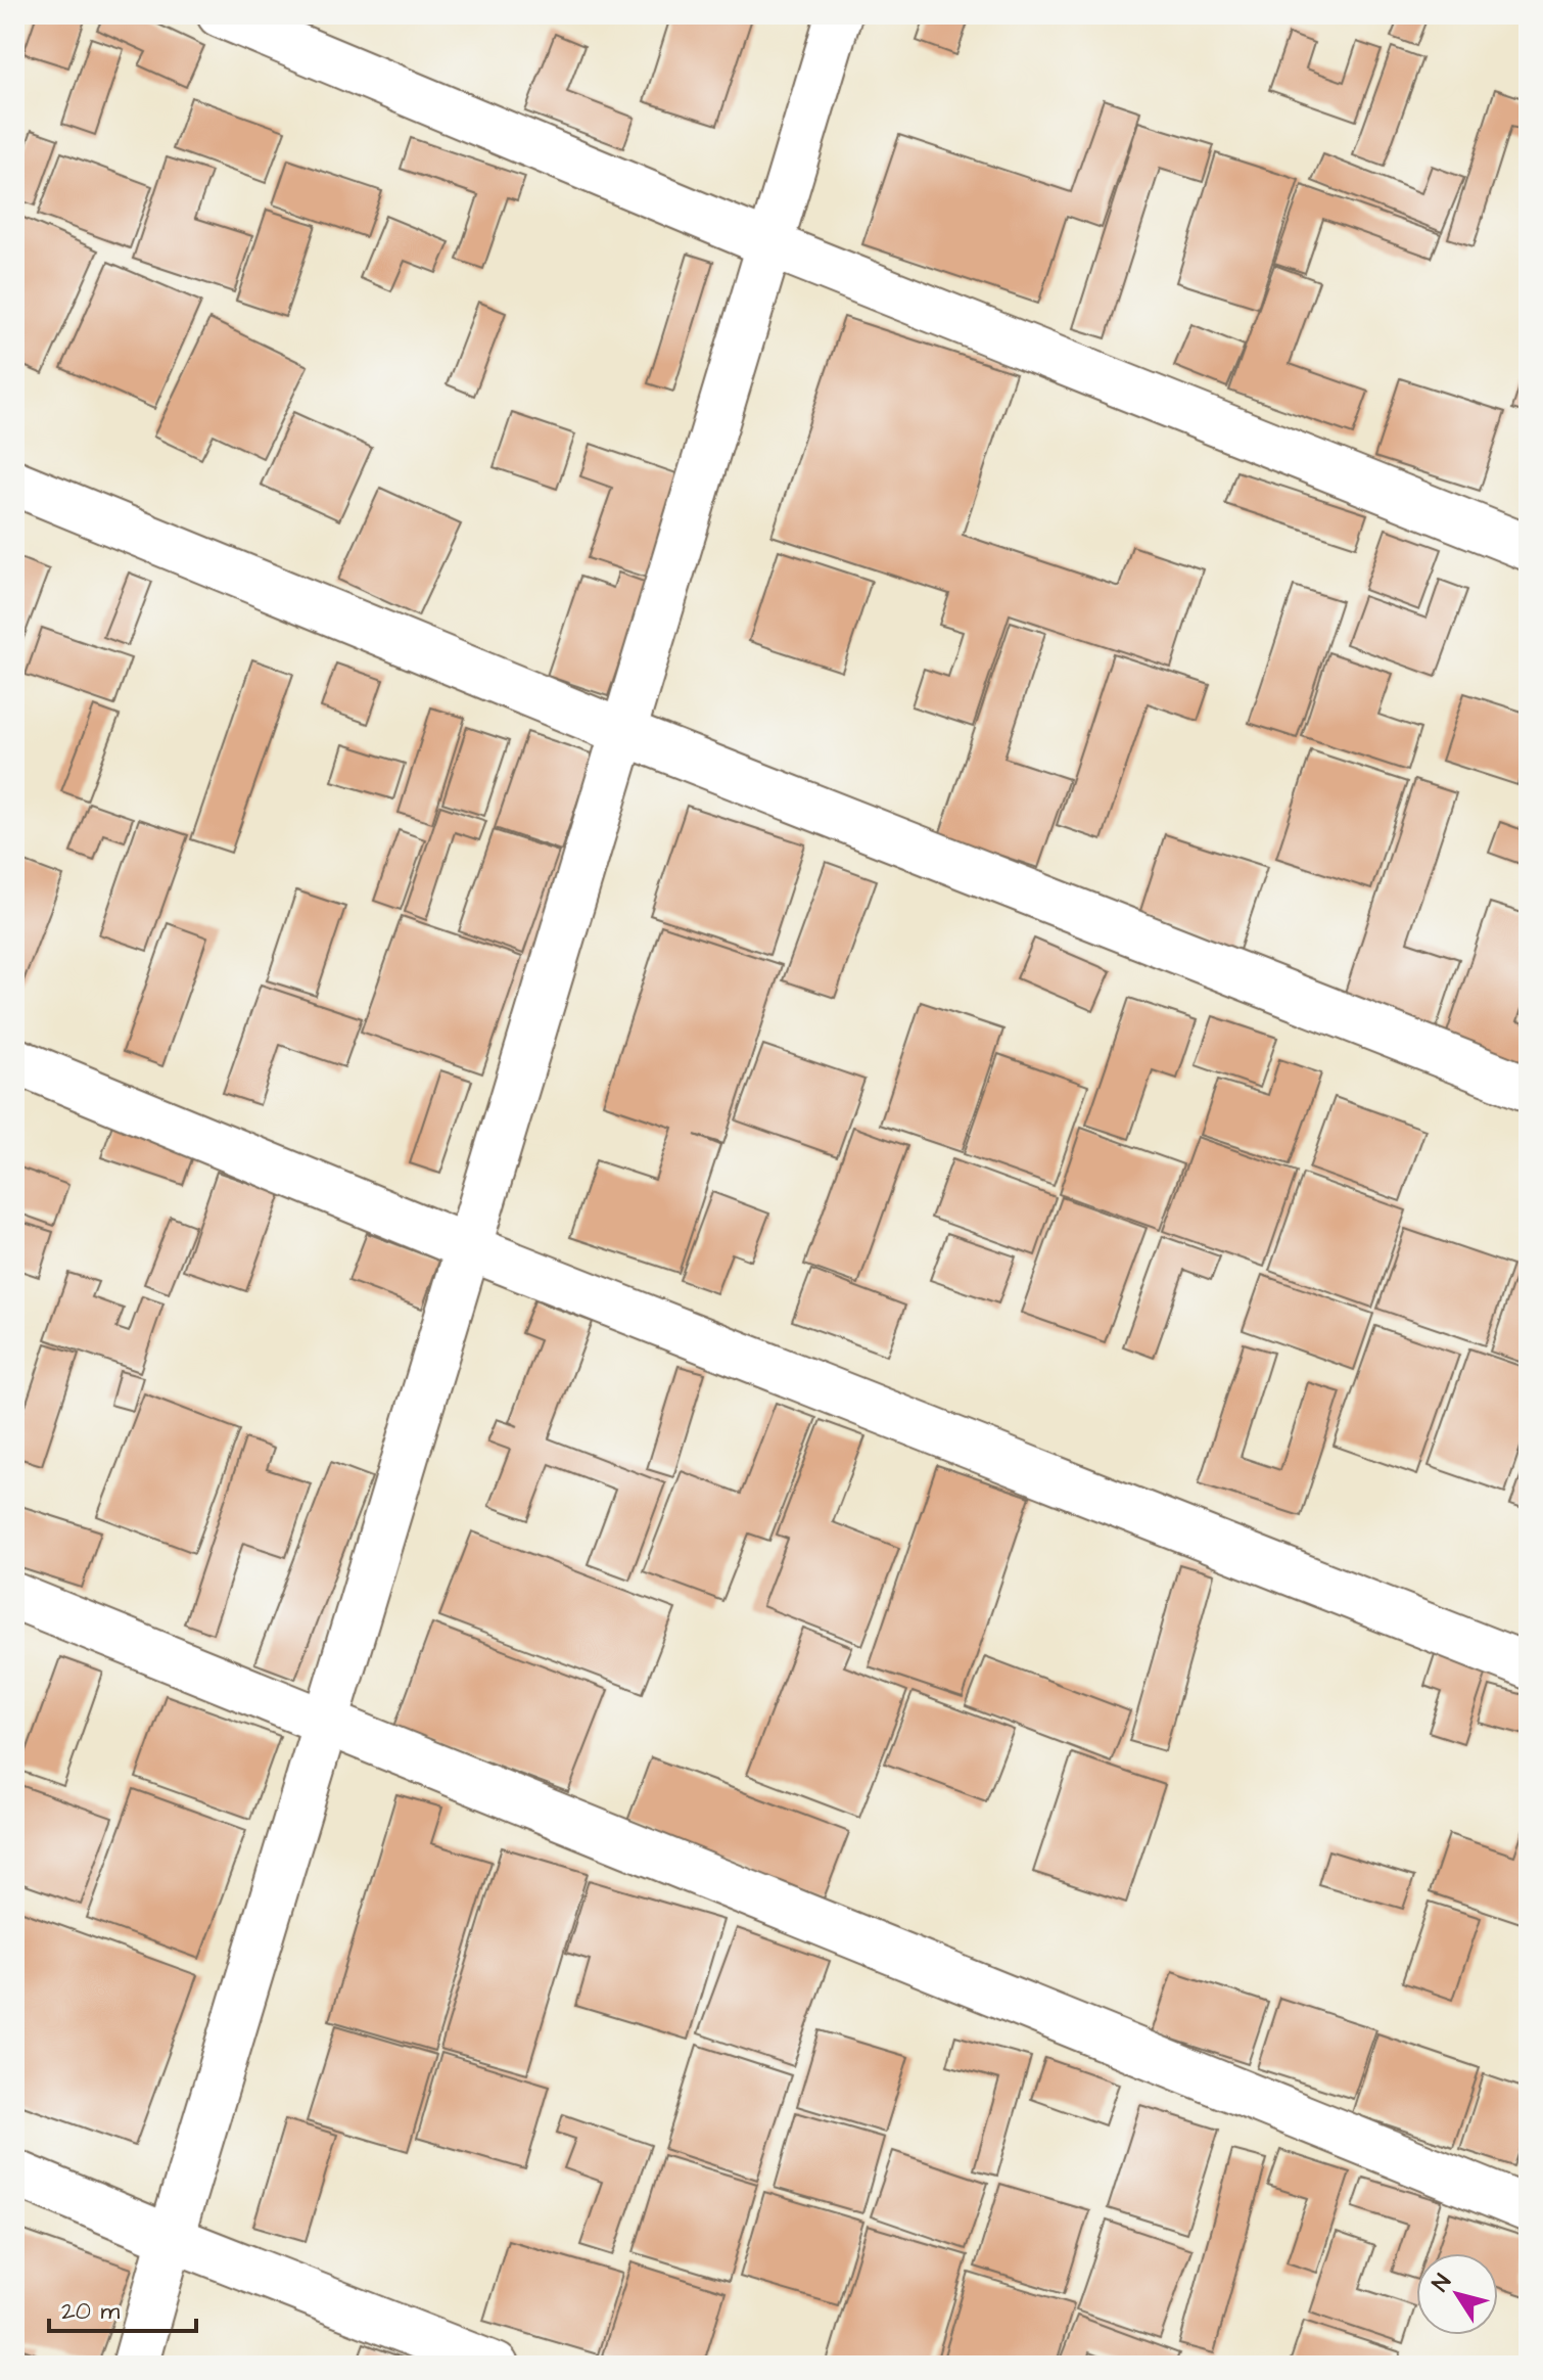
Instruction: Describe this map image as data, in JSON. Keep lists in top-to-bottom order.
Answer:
{
  "scale_bar": "20 m",
  "north": "top left"
}
